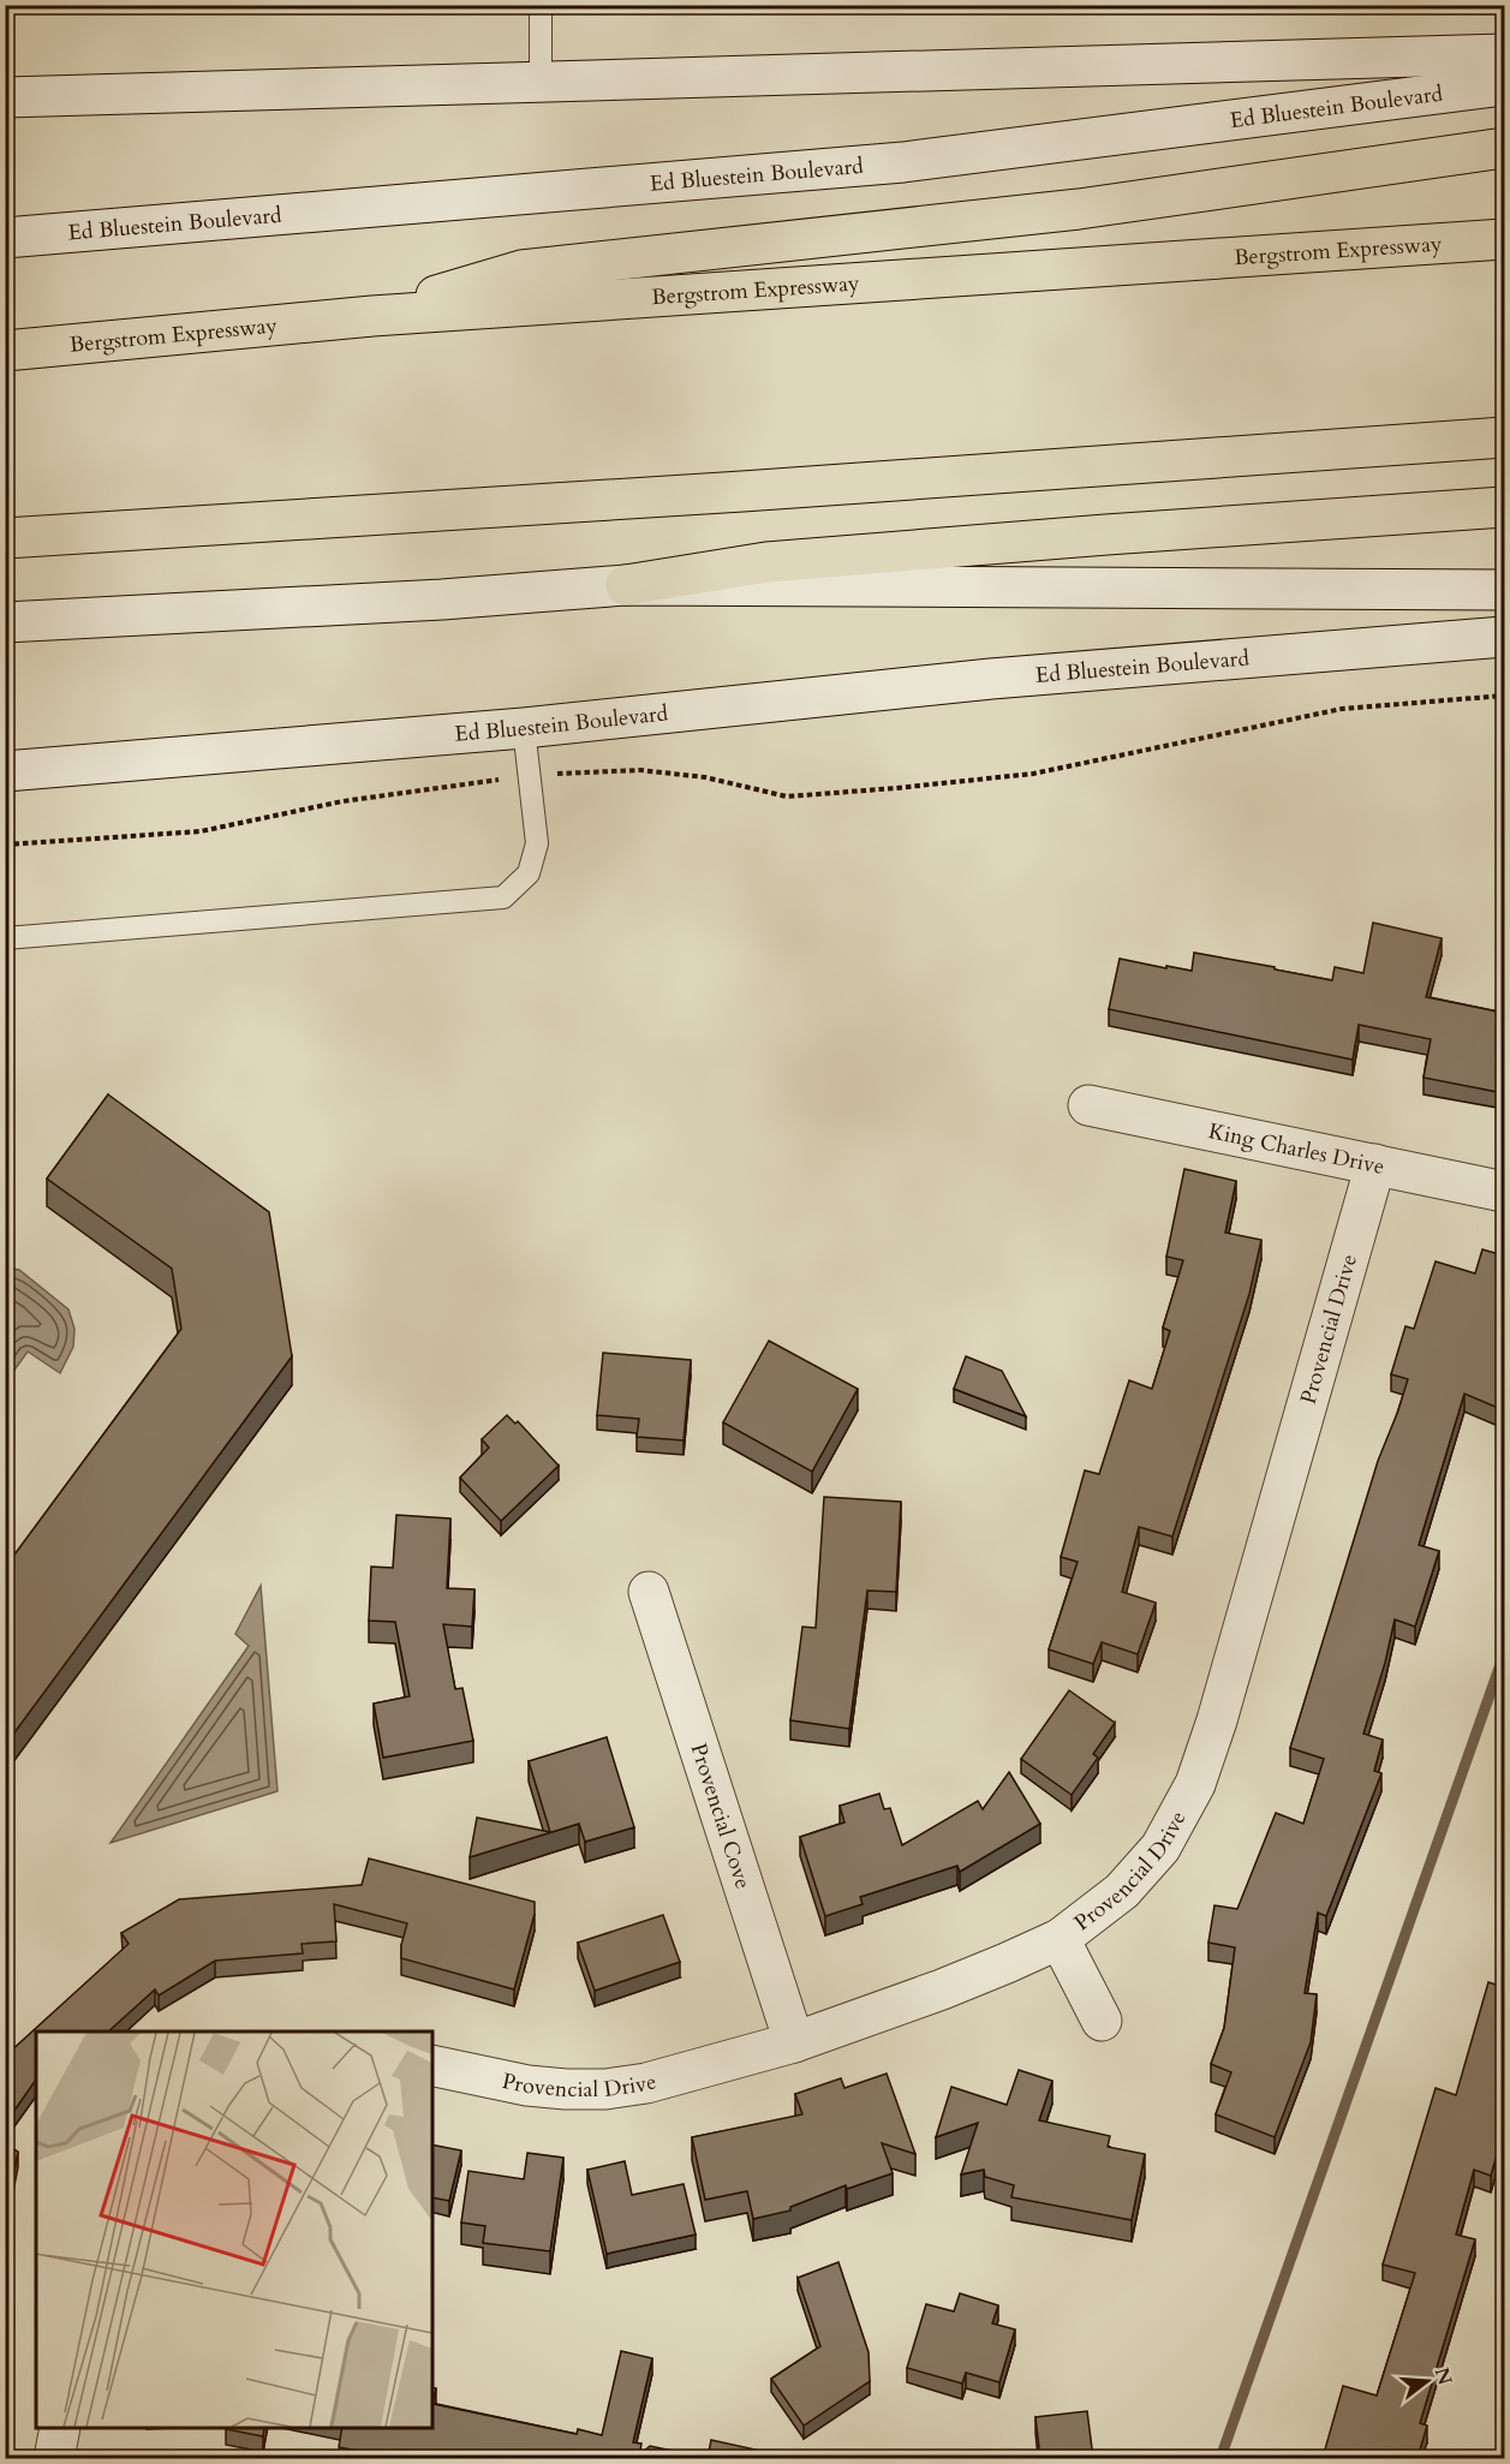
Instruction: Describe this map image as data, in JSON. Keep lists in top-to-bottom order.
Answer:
{
  "streets": {
    "highway": ["Bergstrom Expressway"],
    "main road": [
      "Ed Bluestein Boulevard",
      "King Charles Drive",
      "Provencial Drive",
      "Provencial Cove"
    ]
  },
  "crossings": [
    ["King Charles Drive", "Provencial Drive"],
    ["Provencial Drive", "Provencial Cove"]
  ],
  "north": "right"
}
